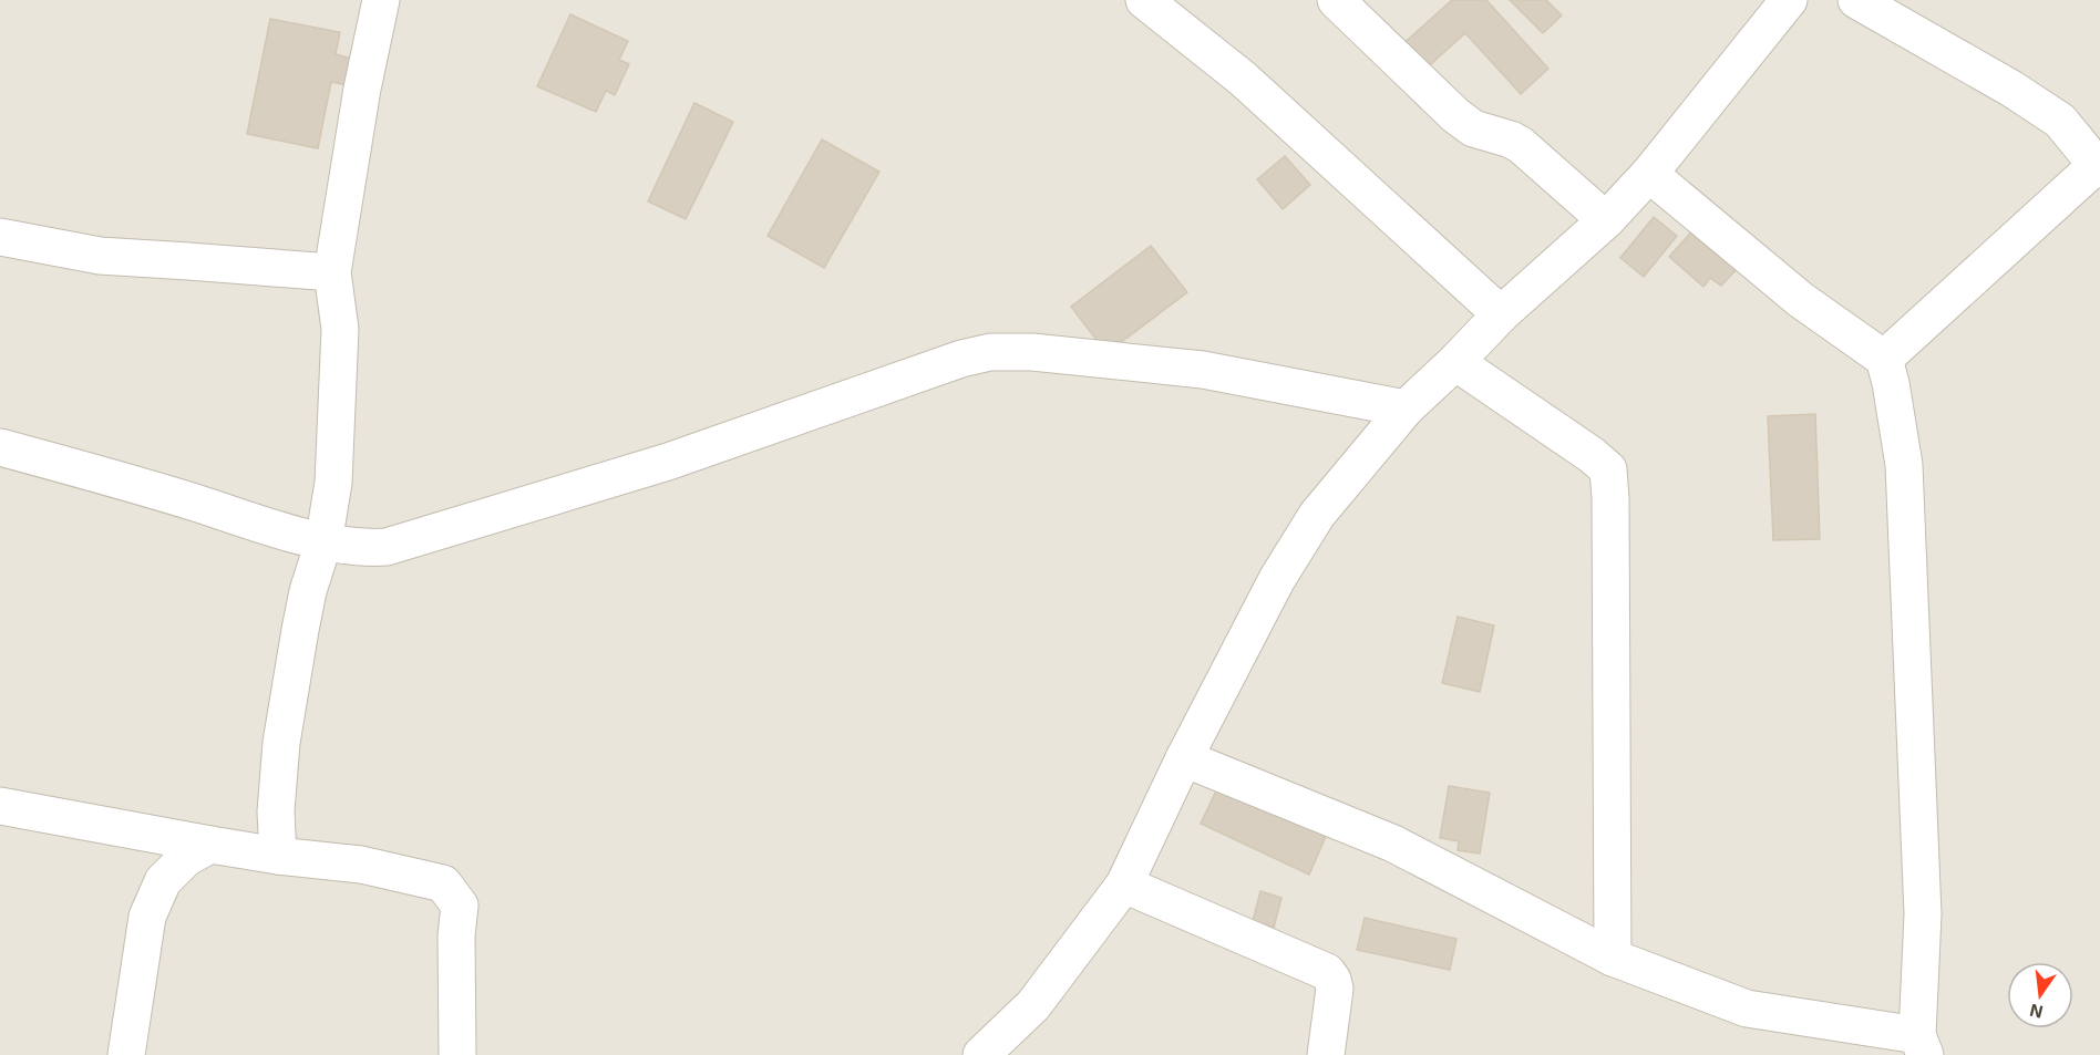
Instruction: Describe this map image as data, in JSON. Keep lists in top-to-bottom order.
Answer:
{
  "north": "bottom"
}
